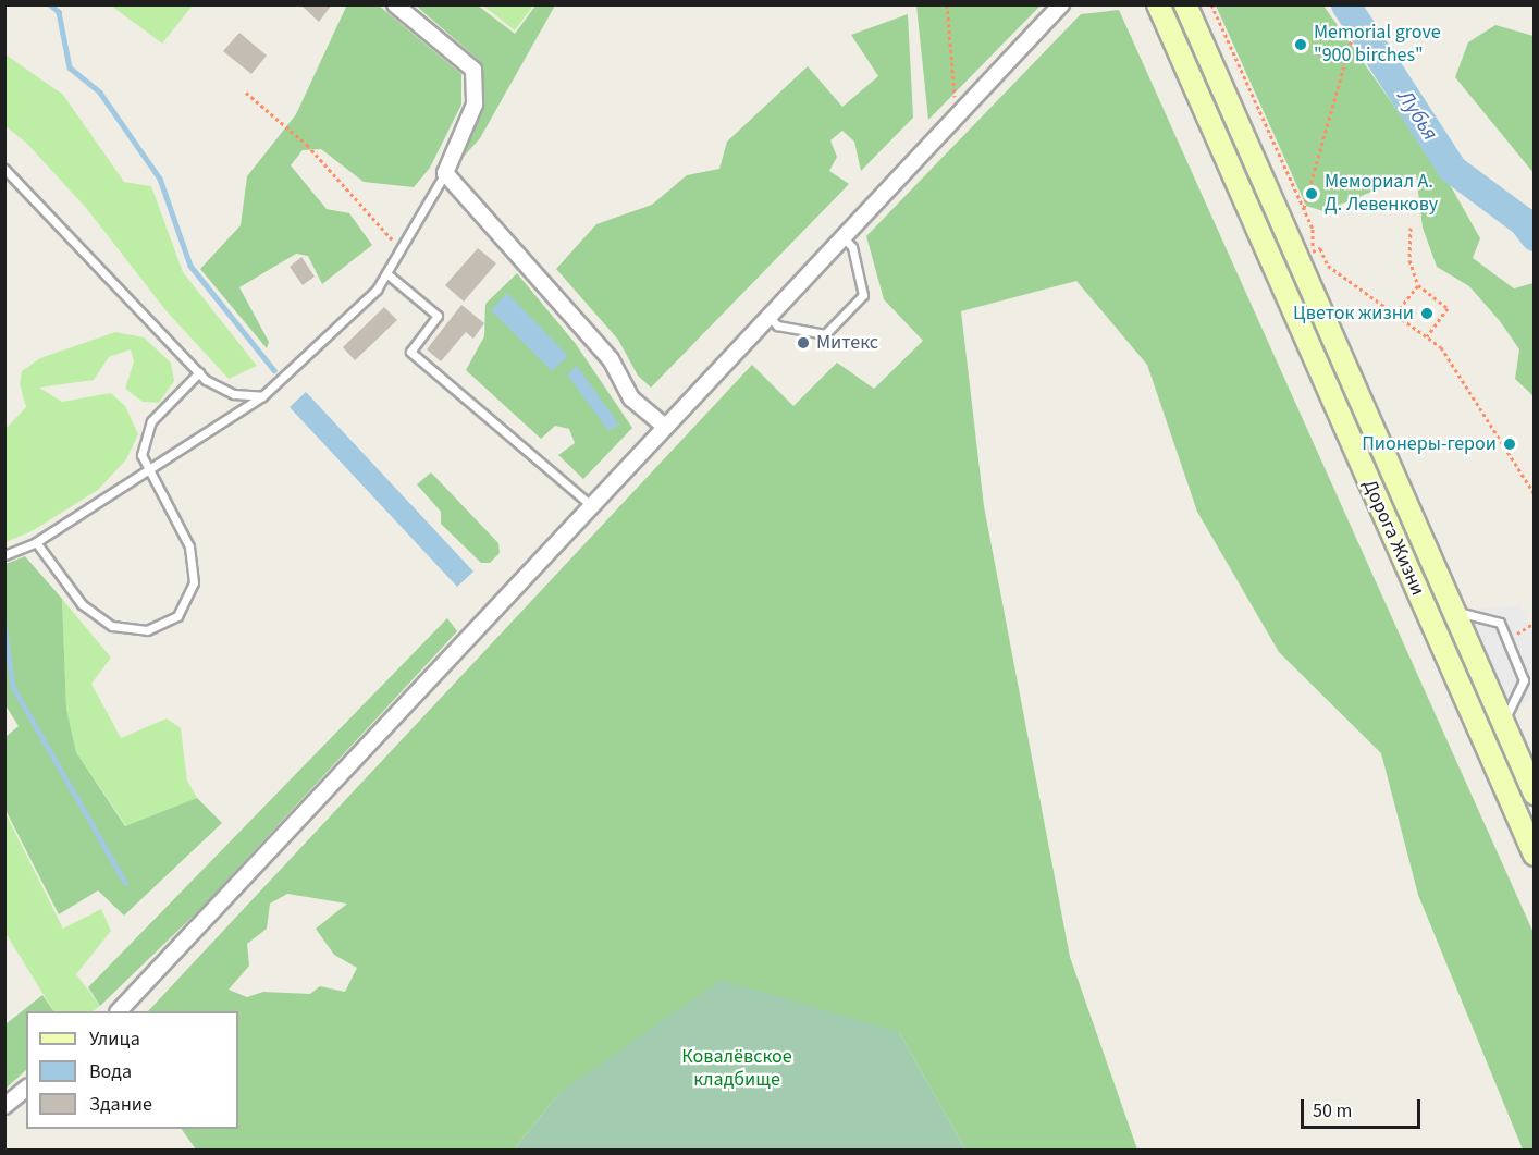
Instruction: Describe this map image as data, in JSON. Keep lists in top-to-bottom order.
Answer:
{
  "streets": {
    "main road": ["Дорога Жизни"]
  },
  "water": ["Лубья"],
  "parks": ["Ковалёвское кладбище"],
  "places": [
    "Memorial grove \"900 birches\"",
    "Мемориал А. Д. Левенкову",
    "Цветок жизни",
    "Митекс",
    "Пионеры-герои"
  ],
  "legend": ["Улица", "Вода", "Здание"],
  "scale_bar": "50 m"
}
